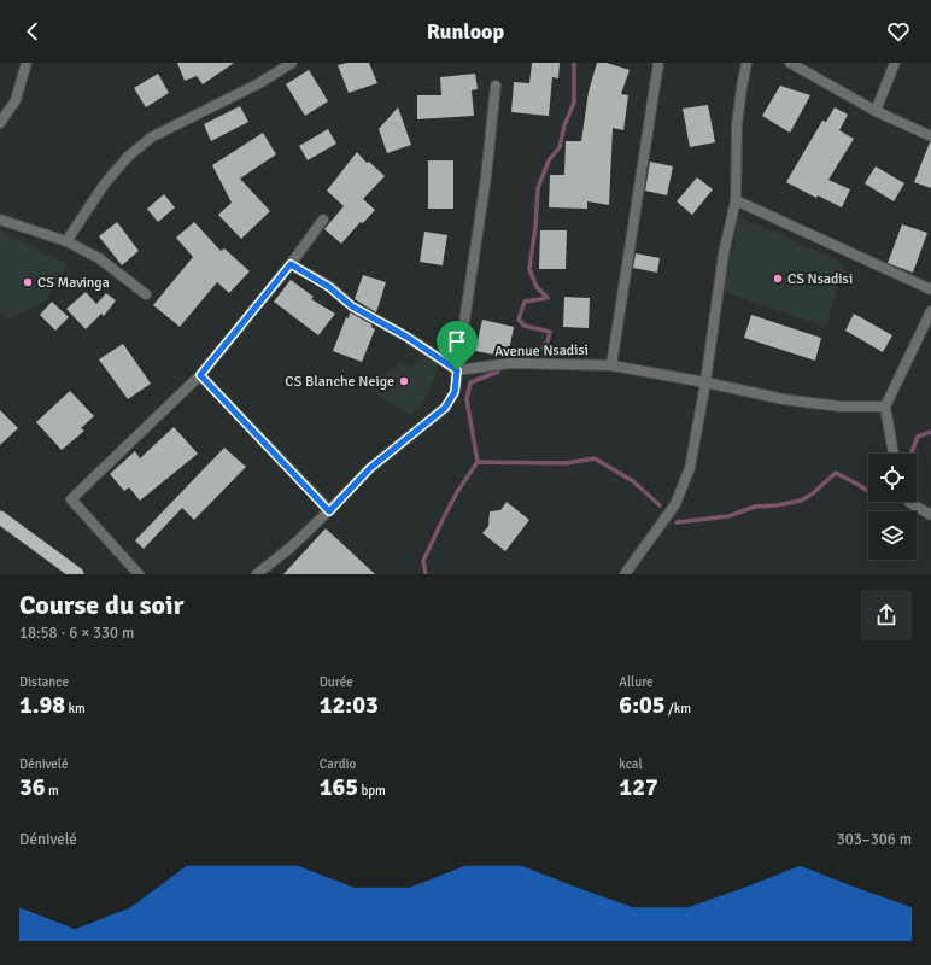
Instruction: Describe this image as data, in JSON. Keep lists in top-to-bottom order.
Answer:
{
  "streets": {
    "street": ["Avenue Nsadisi"]
  },
  "places": ["CS Nsadisi", "CS Mavinga", "CS Blanche Neige"],
  "page": {
    "header": "Runloop",
    "heading": ["Course du soir", "18:58 · 6 × 330 m"],
    "stats": [
      ["Distance", "1.98 km"],
      ["Durée", "12:03"],
      ["Allure", "6:05 /km"],
      ["Dénivelé", "36 m"],
      ["Cardio", "165 bpm"],
      ["kcal", "127"]
    ],
    "chart": ["Dénivelé", "303–306 m"]
  }
}
